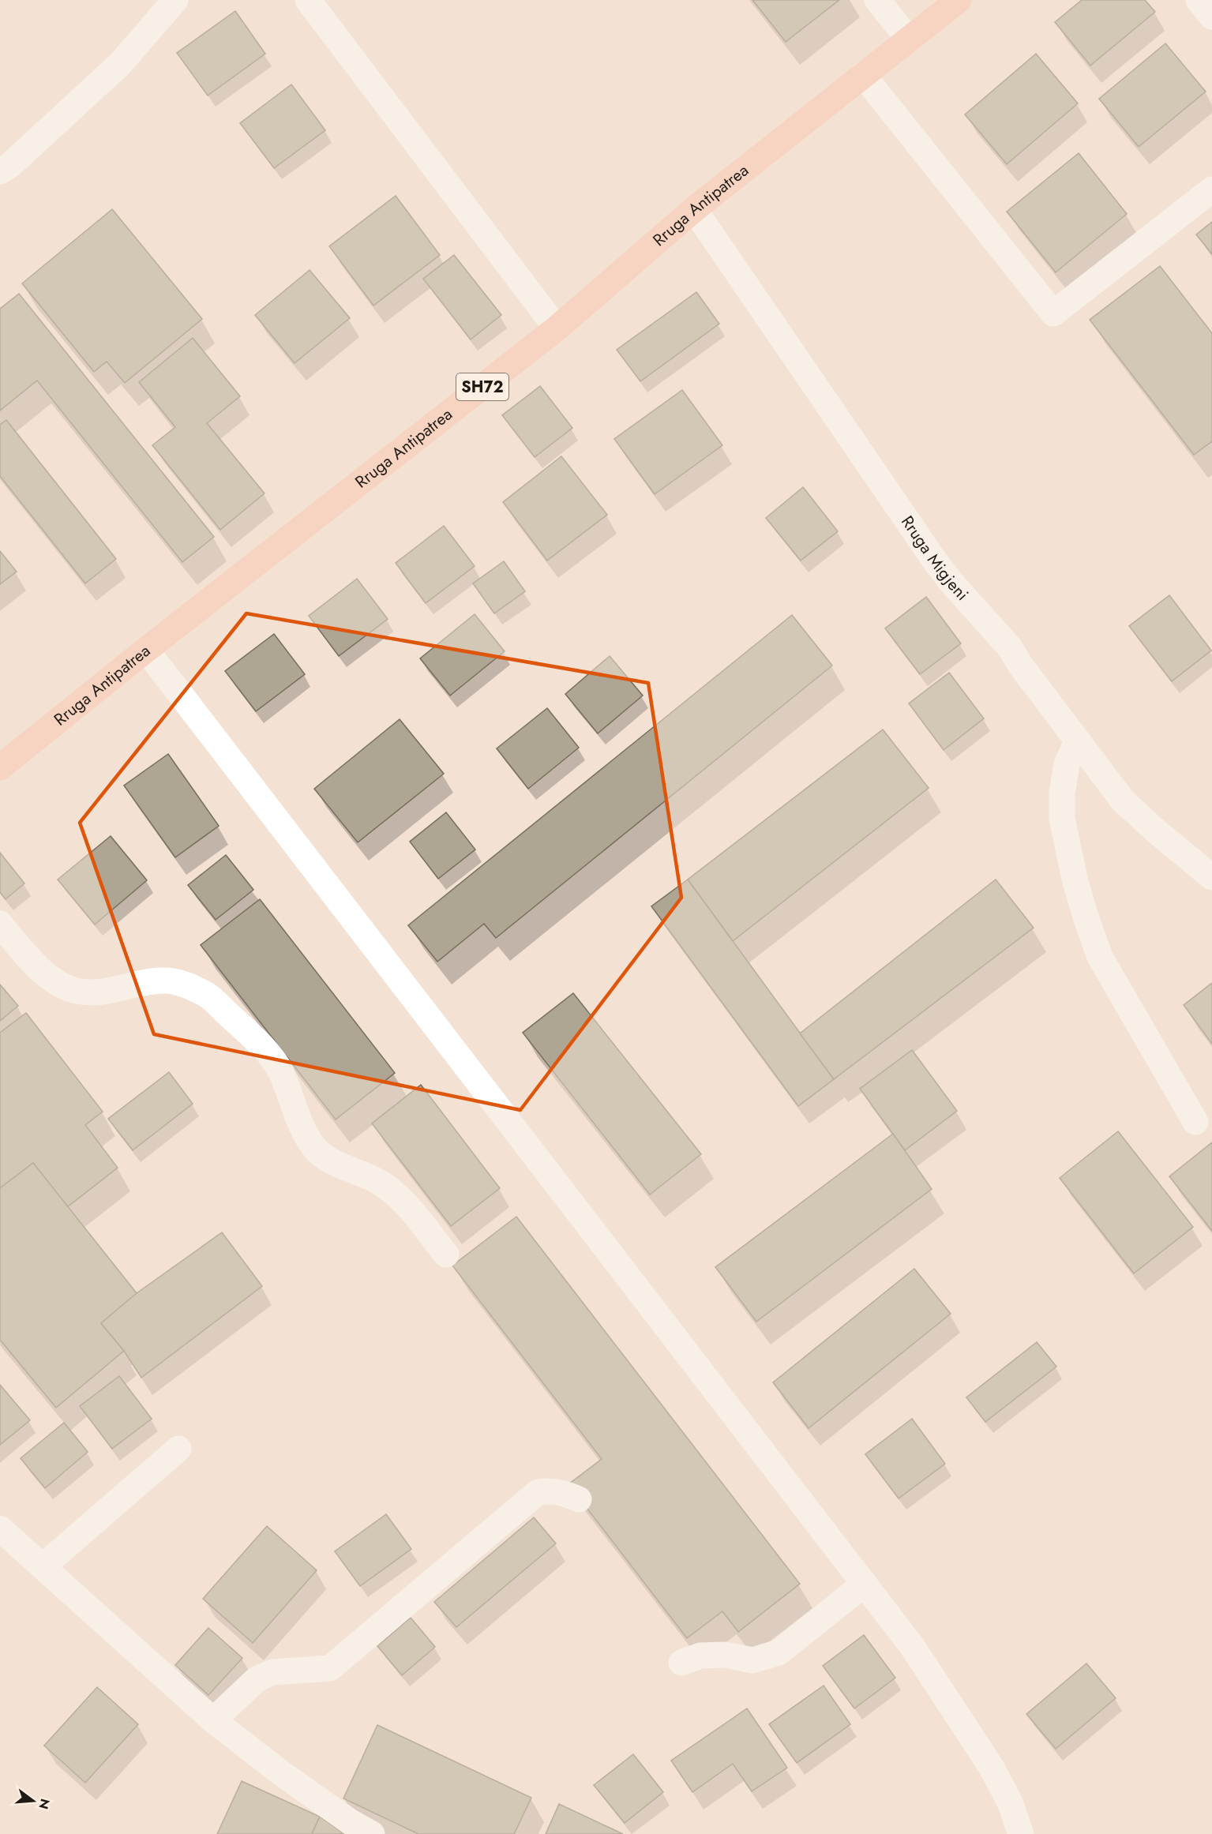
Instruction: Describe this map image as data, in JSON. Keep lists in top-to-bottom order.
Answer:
{
  "streets": {
    "main road": ["Rruga Antipatrea", "SH72"],
    "street": ["Rruga Migjeni"]
  },
  "crossings": [
    ["Rruga Antipatrea", "Rruga Migjeni"]
  ],
  "north": "right"
}
